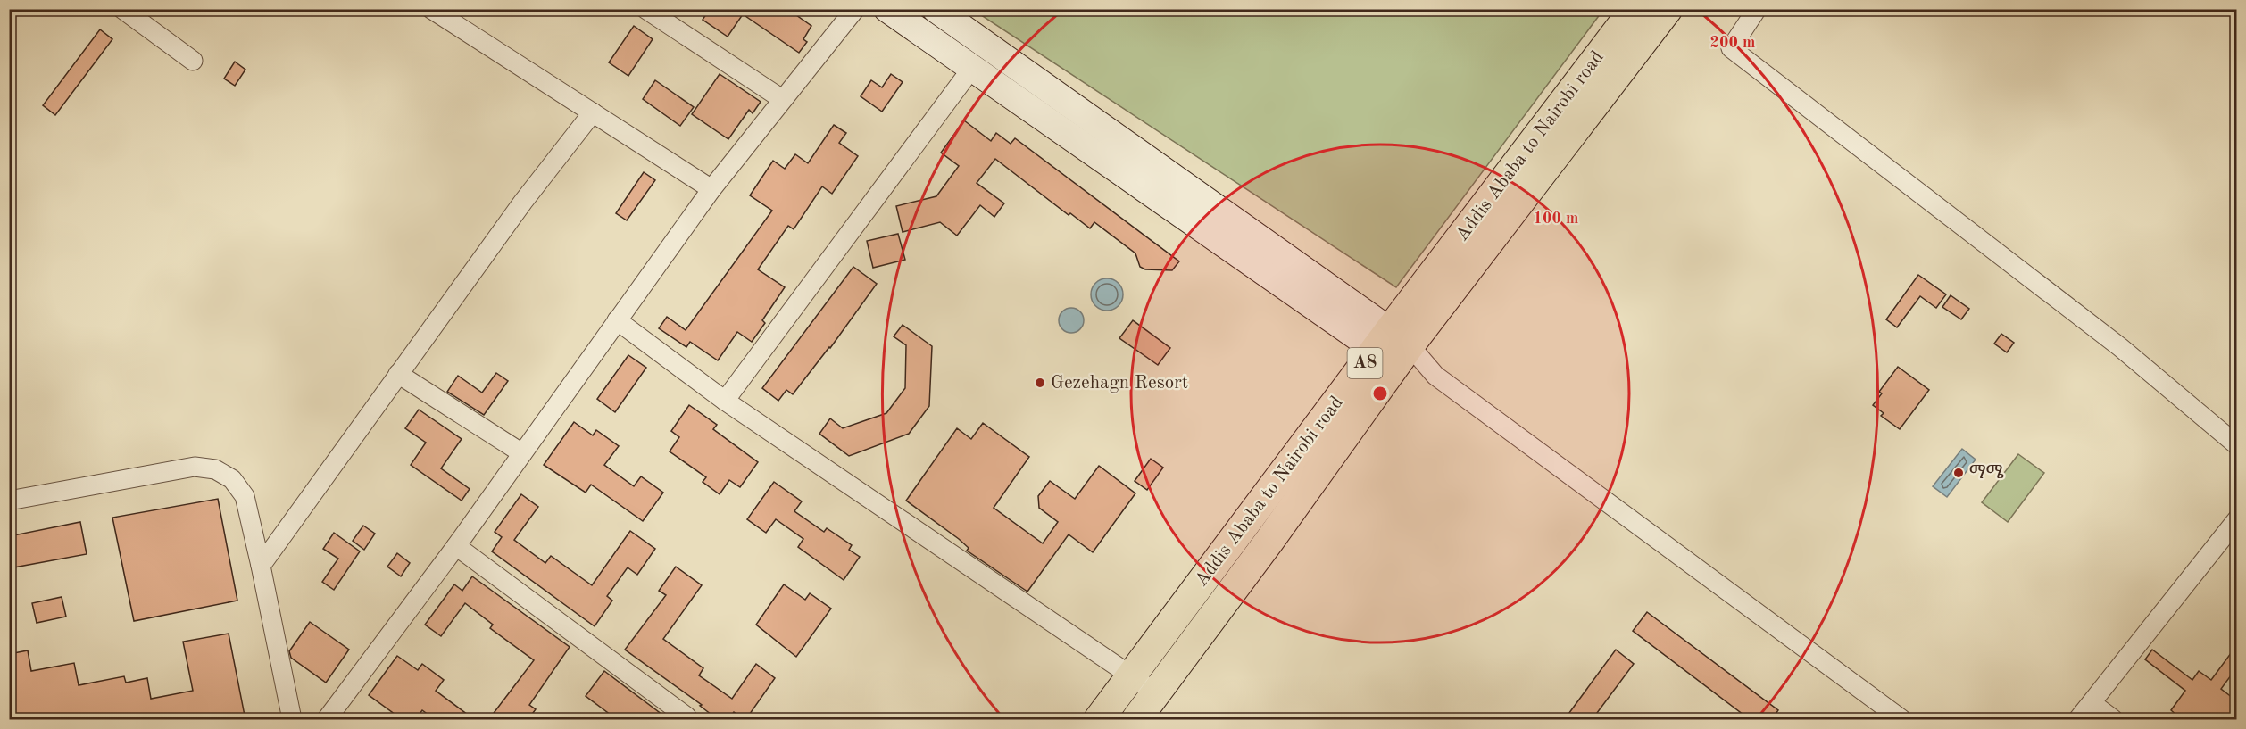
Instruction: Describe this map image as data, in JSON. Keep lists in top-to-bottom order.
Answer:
{
  "streets": {
    "highway": ["Addis Ababa to Nairobi road", "A8"]
  },
  "places": ["Gezehagn Resort", "ማሜ"],
  "rings": ["200 m", "100 m"]
}
